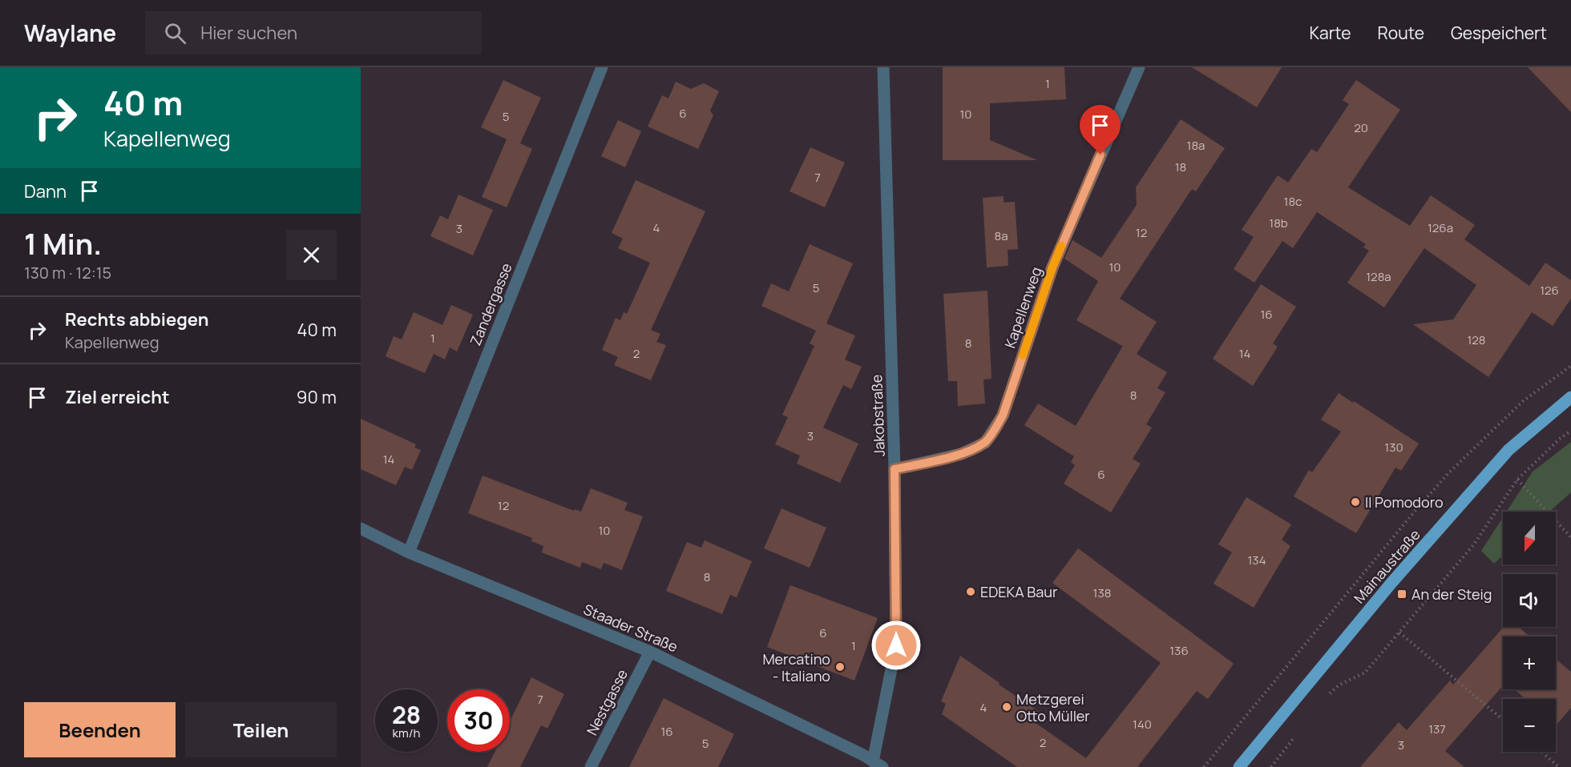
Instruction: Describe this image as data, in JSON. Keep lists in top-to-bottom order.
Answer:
{
  "streets": {
    "main road": ["Mainaustraße"],
    "street": [
      "Zandergasse",
      "Kapellenweg",
      "Jakobstraße",
      "Staader Straße",
      "Nestgasse"
    ]
  },
  "crossings": [
    ["Zandergasse", "Staader Straße"],
    ["Kapellenweg", "Jakobstraße"],
    ["Jakobstraße", "Staader Straße"],
    ["Staader Straße", "Nestgasse"]
  ],
  "places": {
    "other": [
      "Il Pomodoro",
      "EDEKA Baur",
      "Mercatino - Italiano",
      "Metzgerei Otto Müller"
    ],
    "transit": ["An der Steig"]
  },
  "house_numbers": [
    "1",
    "6",
    "10",
    "5",
    "20",
    "18a",
    "18",
    "7",
    "18c",
    "18b",
    "4",
    "126a",
    "3",
    "12",
    "8a",
    "10",
    "128a",
    "5",
    "126",
    "16",
    "1",
    "128",
    "8",
    "2",
    "14",
    "8",
    "3",
    "130",
    "14",
    "6",
    "12",
    "10",
    "134",
    "8",
    "138",
    "6",
    "1",
    "136",
    "7",
    "4",
    "140",
    "137",
    "16",
    "2",
    "5",
    "3"
  ],
  "north": "bottom",
  "page": {
    "header": "Waylane",
    "search": "Hier suchen",
    "nav": ["Karte", "Route", "Gespeichert"],
    "turn": ["40 m", "Kapellenweg"],
    "then": "Dann",
    "heading": ["1 Min.", "130 m · 12:15"],
    "list": [
      {
        "name": "Rechts abbiegen",
        "note": "Kapellenweg",
        "value": "40 m"
      },
      {
        "name": "Ziel erreicht",
        "value": "90 m"
      }
    ],
    "map_buttons": ["+", "−"],
    "speed": "28 km/h",
    "limit": "30",
    "buttons": ["Beenden", "Teilen"]
  }
}
